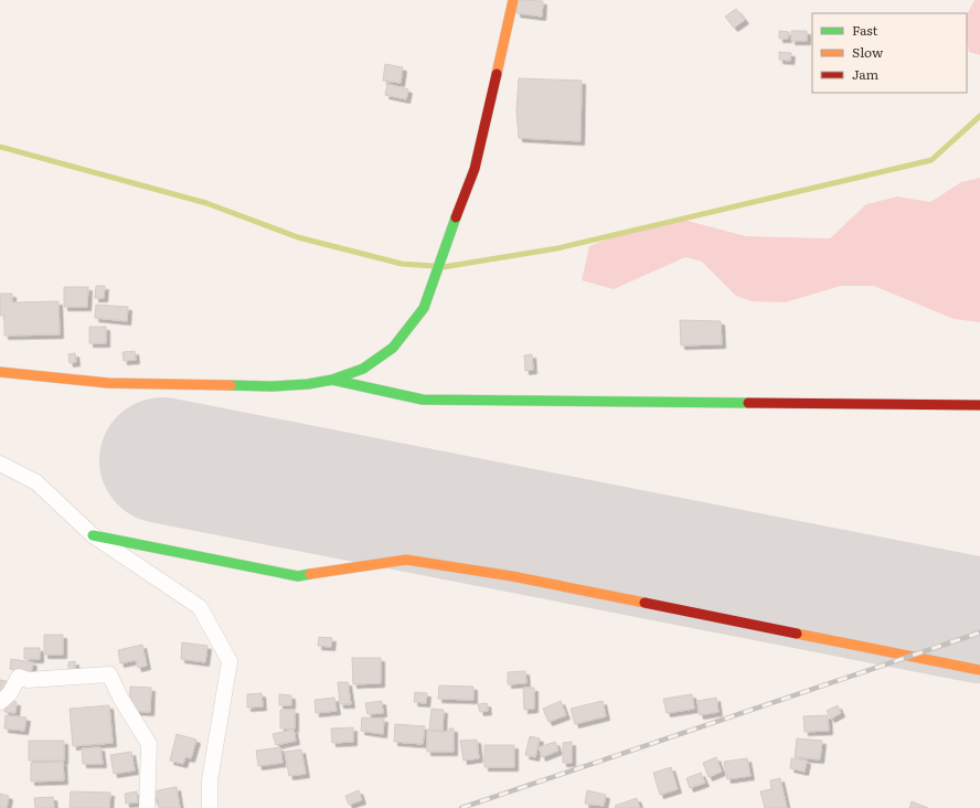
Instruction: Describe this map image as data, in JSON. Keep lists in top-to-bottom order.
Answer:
{
  "legend": ["Fast", "Slow", "Jam"]
}
